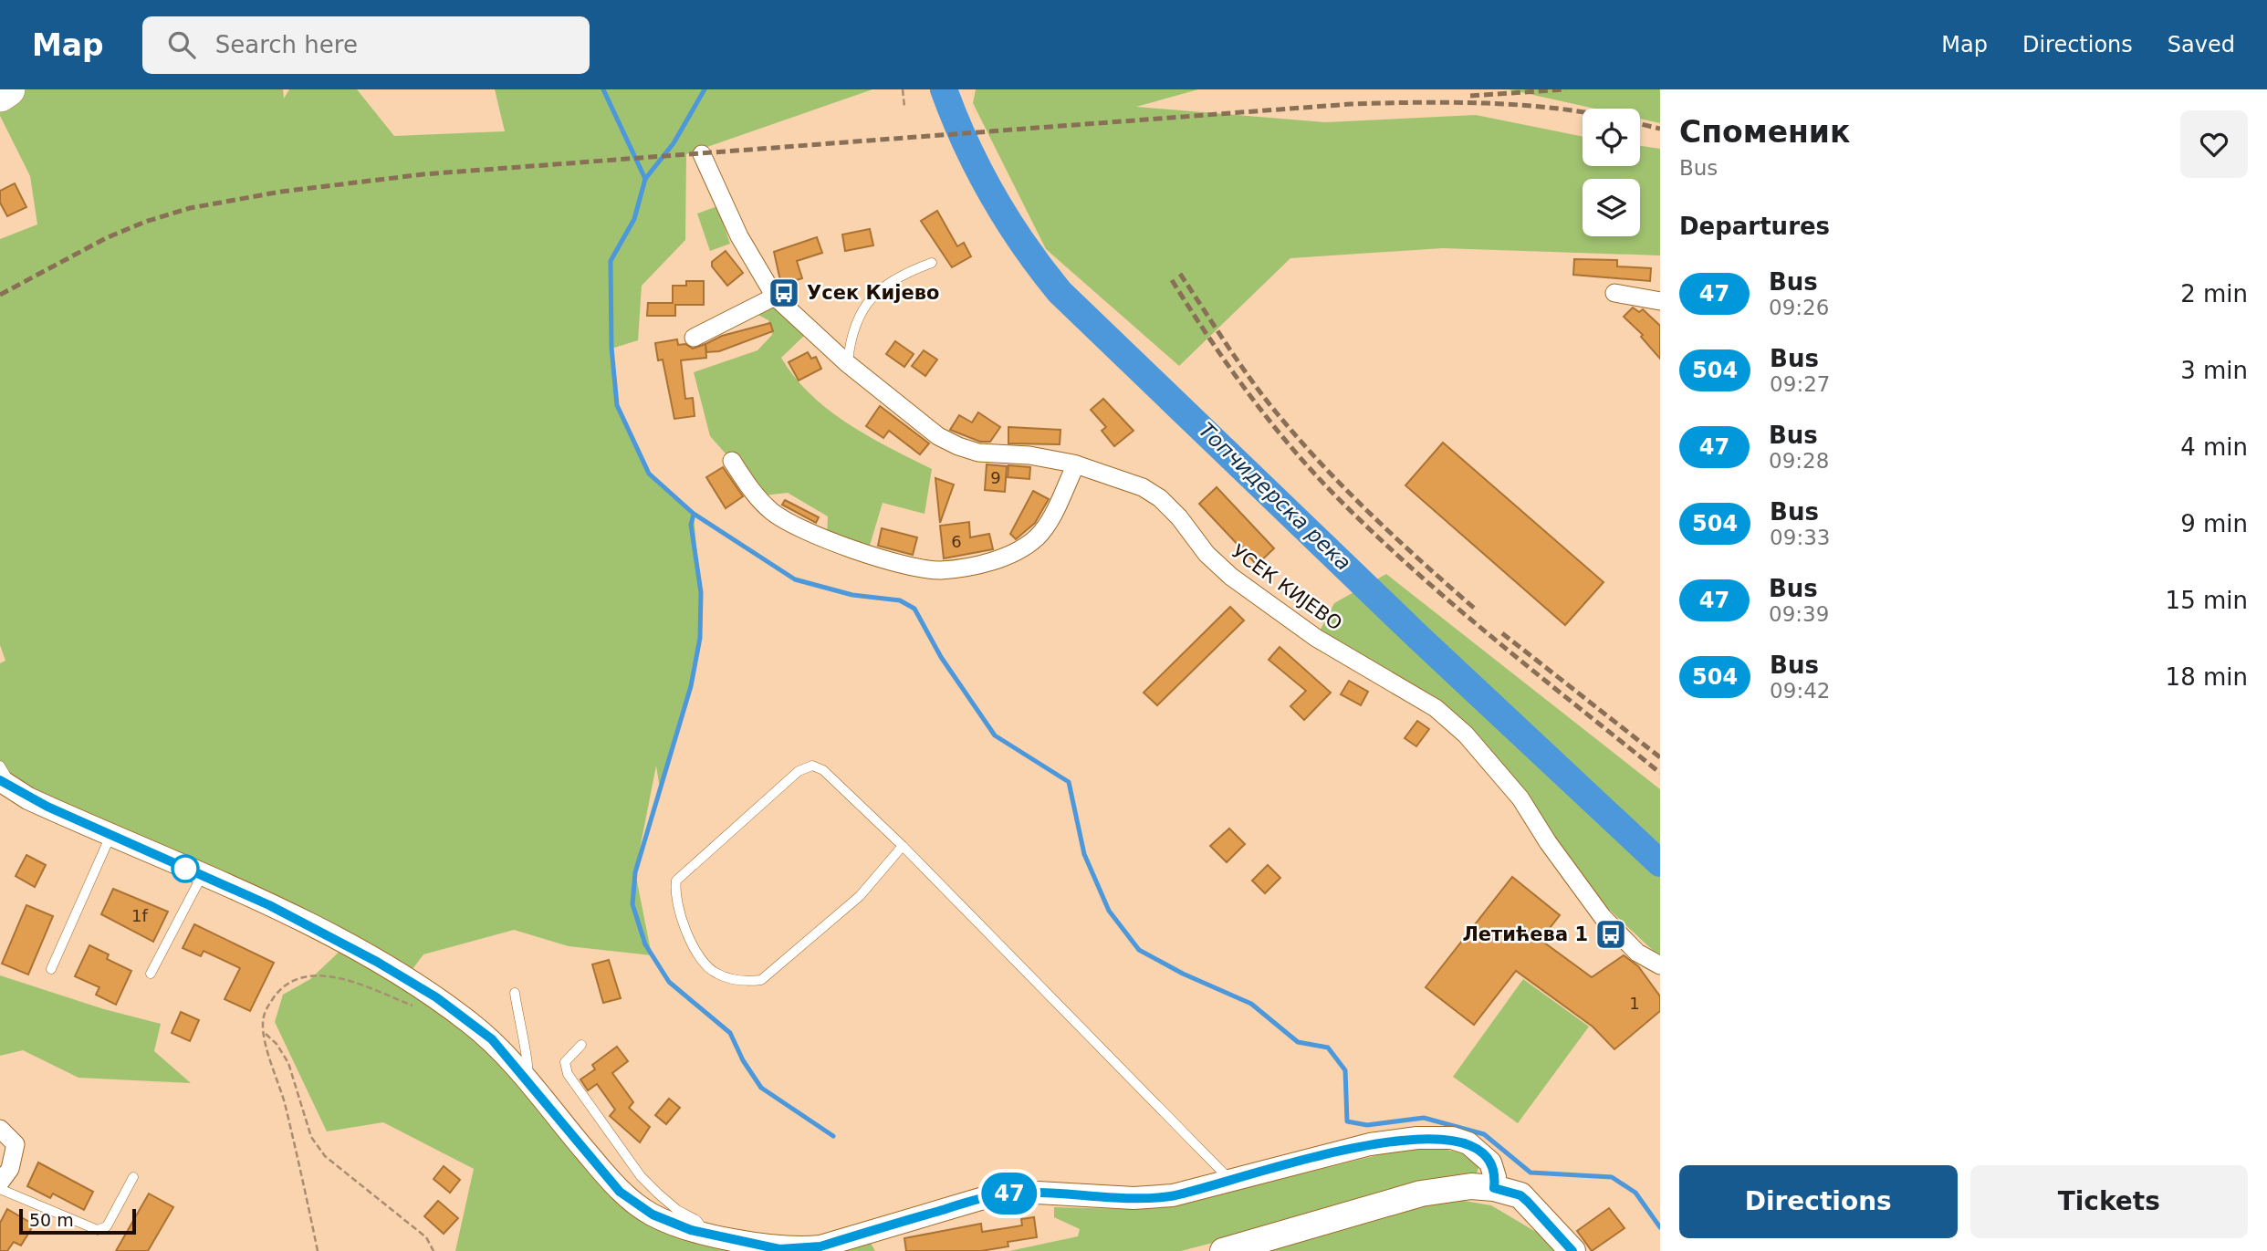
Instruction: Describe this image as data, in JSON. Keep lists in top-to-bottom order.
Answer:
{
  "streets": {
    "street": ["УСЕК КИЈЕВО"]
  },
  "water": ["Топчидерска река"],
  "places": {
    "bus stop": ["Усек Кијево", "Летићева 1"]
  },
  "lines": ["bus line 47"],
  "house_numbers": [
    "9",
    "6",
    "1f",
    "1"
  ],
  "scale_bar": "50 m",
  "page": {
    "header": "Map",
    "search": "Search here",
    "nav": ["Map", "Directions", "Saved"],
    "on_map": "47",
    "heading": [
      ["Споменик", "Bus"],
      "Departures"
    ],
    "list": [
      {
        "mark": "47",
        "name": "Bus",
        "note": "09:26",
        "value": "2 min"
      },
      {
        "mark": "504",
        "name": "Bus",
        "note": "09:27",
        "value": "3 min"
      },
      {
        "mark": "47",
        "name": "Bus",
        "note": "09:28",
        "value": "4 min"
      },
      {
        "mark": "504",
        "name": "Bus",
        "note": "09:33",
        "value": "9 min"
      },
      {
        "mark": "47",
        "name": "Bus",
        "note": "09:39",
        "value": "15 min"
      },
      {
        "mark": "504",
        "name": "Bus",
        "note": "09:42",
        "value": "18 min"
      }
    ],
    "buttons": ["Directions", "Tickets"],
    "scale": "50 m"
  }
}
